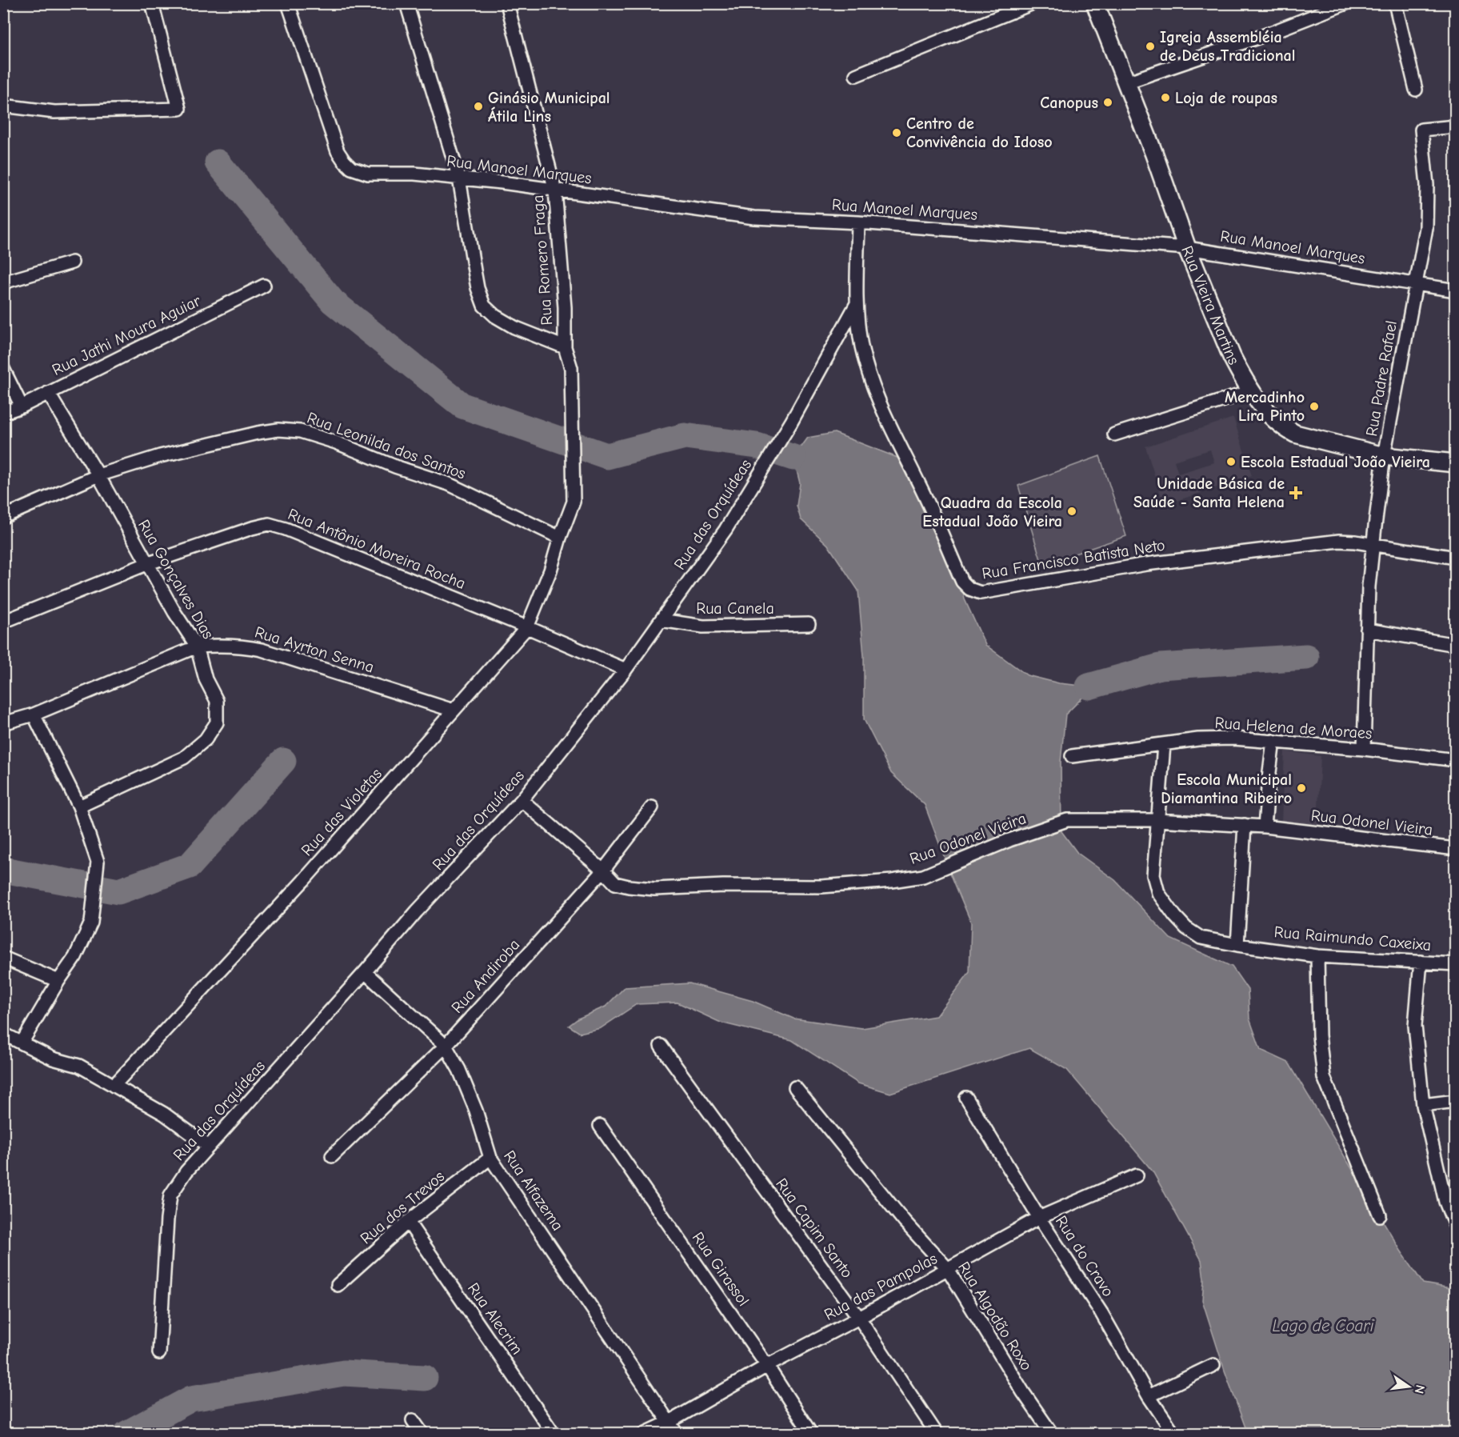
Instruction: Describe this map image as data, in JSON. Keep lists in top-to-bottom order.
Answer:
{
  "streets": {
    "main road": ["Rua Vieira Martins"],
    "street": [
      "Rua Manoel Marques",
      "Rua Romero Fraga",
      "Rua Jathi Moura Aguiar",
      "Rua Padre Rafael",
      "Rua Leonilda dos Santos",
      "Rua das Orquídeas",
      "Rua Antônio Moreira Rocha",
      "Rua Francisco Batista Neto",
      "Rua Gonçalves Dias",
      "Rua Canela",
      "Rua Ayrton Senna",
      "Rua Helena de Moraes",
      "Rua das Violetas",
      "Rua Odonel Vieira",
      "Rua Raimundo Caxeixa",
      "Rua Andiroba",
      "Rua Alfazema",
      "Rua dos Trevos",
      "Rua Capim Santo",
      "Rua do Cravo",
      "Rua Girassol",
      "Rua das Pampolas",
      "Rua Algodão Roxo",
      "Rua Alecrim"
    ]
  },
  "crossings": [
    ["Rua Manoel Marques", "Rua Romero Fraga"],
    ["Rua Manoel Marques", "Rua Vieira Martins"],
    ["Rua Manoel Marques", "Rua Padre Rafael"],
    ["Rua Manoel Marques", "Rua Francisco Batista Neto"],
    ["Rua Romero Fraga", "Rua das Violetas"],
    ["Rua Vieira Martins", "Rua Padre Rafael"],
    ["Rua Jathi Moura Aguiar", "Rua Gonçalves Dias"],
    ["Rua Padre Rafael", "Rua Francisco Batista Neto"],
    ["Rua Padre Rafael", "Rua Helena de Moraes"],
    ["Rua Leonilda dos Santos", "Rua Gonçalves Dias"],
    ["Rua Leonilda dos Santos", "Rua das Violetas"],
    ["Rua das Orquídeas", "Rua Antônio Moreira Rocha"],
    ["Rua das Orquídeas", "Rua Francisco Batista Neto"],
    ["Rua das Orquídeas", "Rua Canela"],
    ["Rua das Orquídeas", "Rua Odonel Vieira"],
    ["Rua das Orquídeas", "Rua Alfazema"],
    ["Rua Antônio Moreira Rocha", "Rua Gonçalves Dias"],
    ["Rua Antônio Moreira Rocha", "Rua das Violetas"],
    ["Rua Gonçalves Dias", "Rua Ayrton Senna"],
    ["Rua Ayrton Senna", "Rua das Violetas"],
    ["Rua Helena de Moraes", "Rua Raimundo Caxeixa"],
    ["Rua Odonel Vieira", "Rua Raimundo Caxeixa"],
    ["Rua Odonel Vieira", "Rua Andiroba"],
    ["Rua Andiroba", "Rua Alfazema"],
    ["Rua Alfazema", "Rua dos Trevos"],
    ["Rua Alfazema", "Rua das Pampolas"],
    ["Rua dos Trevos", "Rua Alecrim"],
    ["Rua Capim Santo", "Rua das Pampolas"],
    ["Rua do Cravo", "Rua das Pampolas"],
    ["Rua Girassol", "Rua das Pampolas"],
    ["Rua das Pampolas", "Rua Algodão Roxo"]
  ],
  "water": ["Lago de Coari"],
  "places": {
    "other": [
      "Igreja Assembléia de Deus Tradicional",
      "Loja de roupas",
      "Canopus",
      "Ginásio Municipal Átila Lins",
      "Centro de Convivência do Idoso",
      "Mercadinho Lira Pinto",
      "Escola Estadual João Vieira",
      "Quadra da Escola Estadual João Vieira",
      "Escola Municipal Diamantina Ribeiro"
    ],
    "health": ["Unidade Básica de Saúde - Santa Helena"]
  },
  "north": "right"
}
